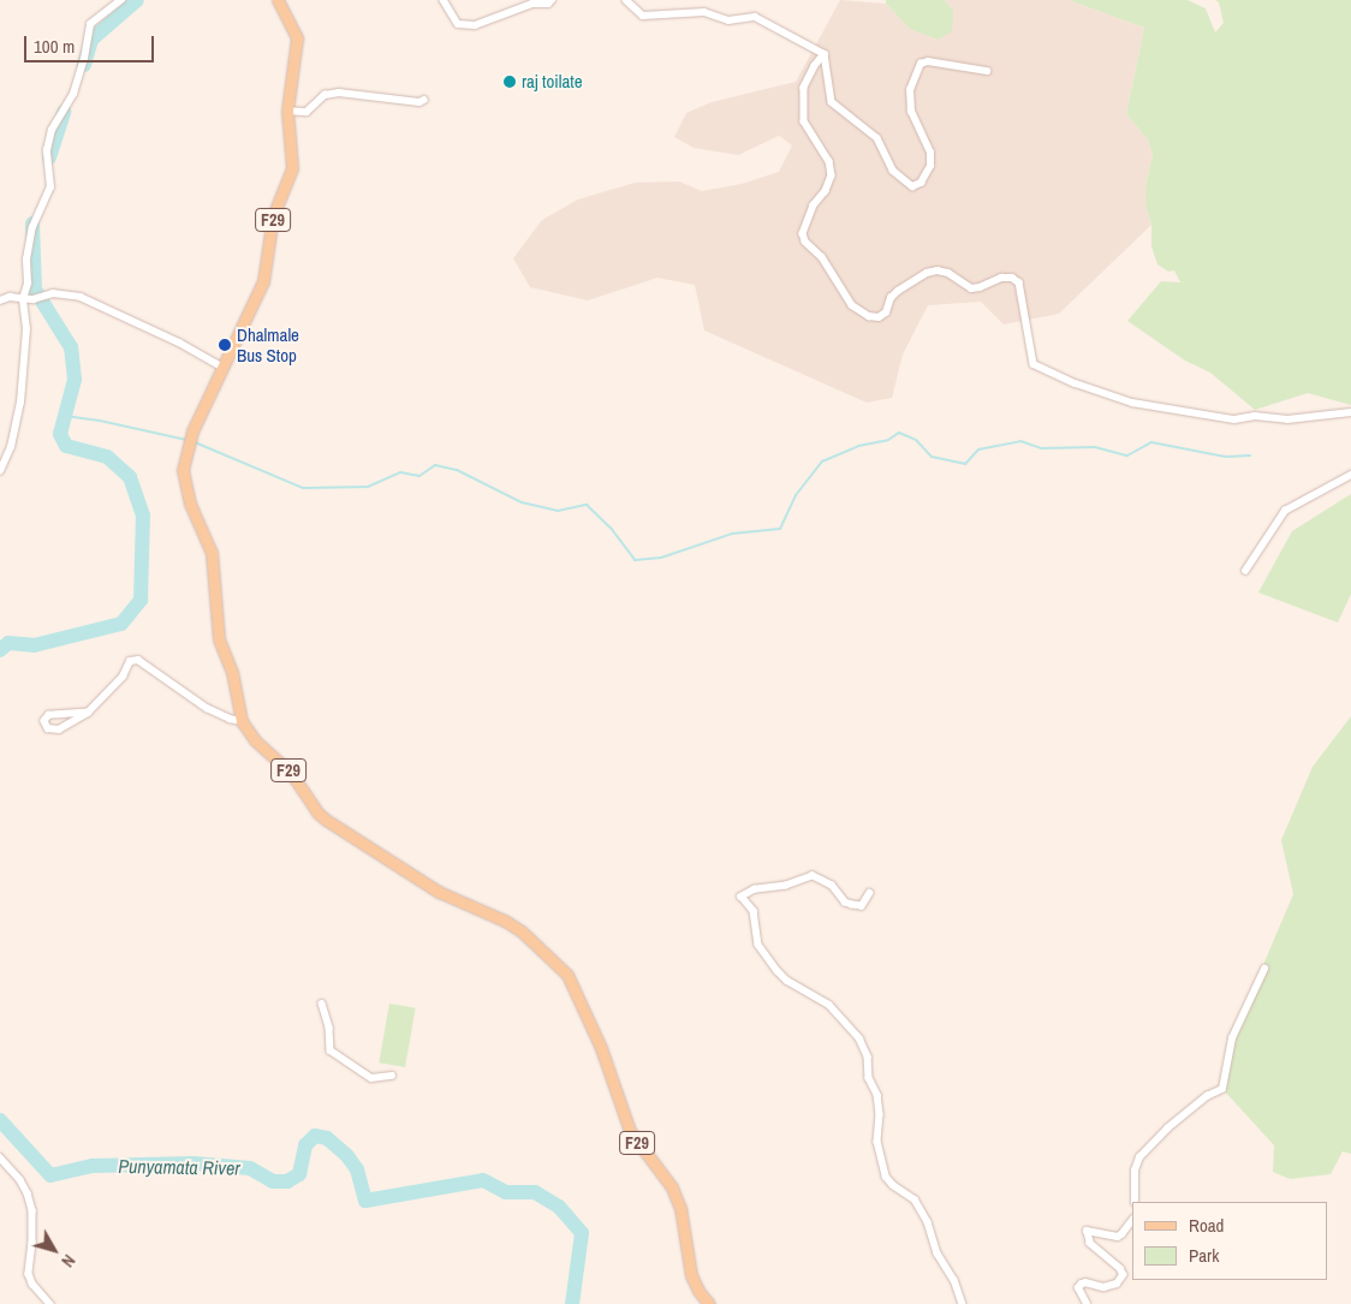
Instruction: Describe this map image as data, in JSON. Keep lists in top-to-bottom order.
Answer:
{
  "streets": {
    "main road": ["F29"]
  },
  "water": ["Punyamata River"],
  "places": ["raj toilate", "Dhalmale Bus Stop"],
  "legend": ["Road", "Park"],
  "scale_bar": "100 m",
  "north": "bottom right"
}
